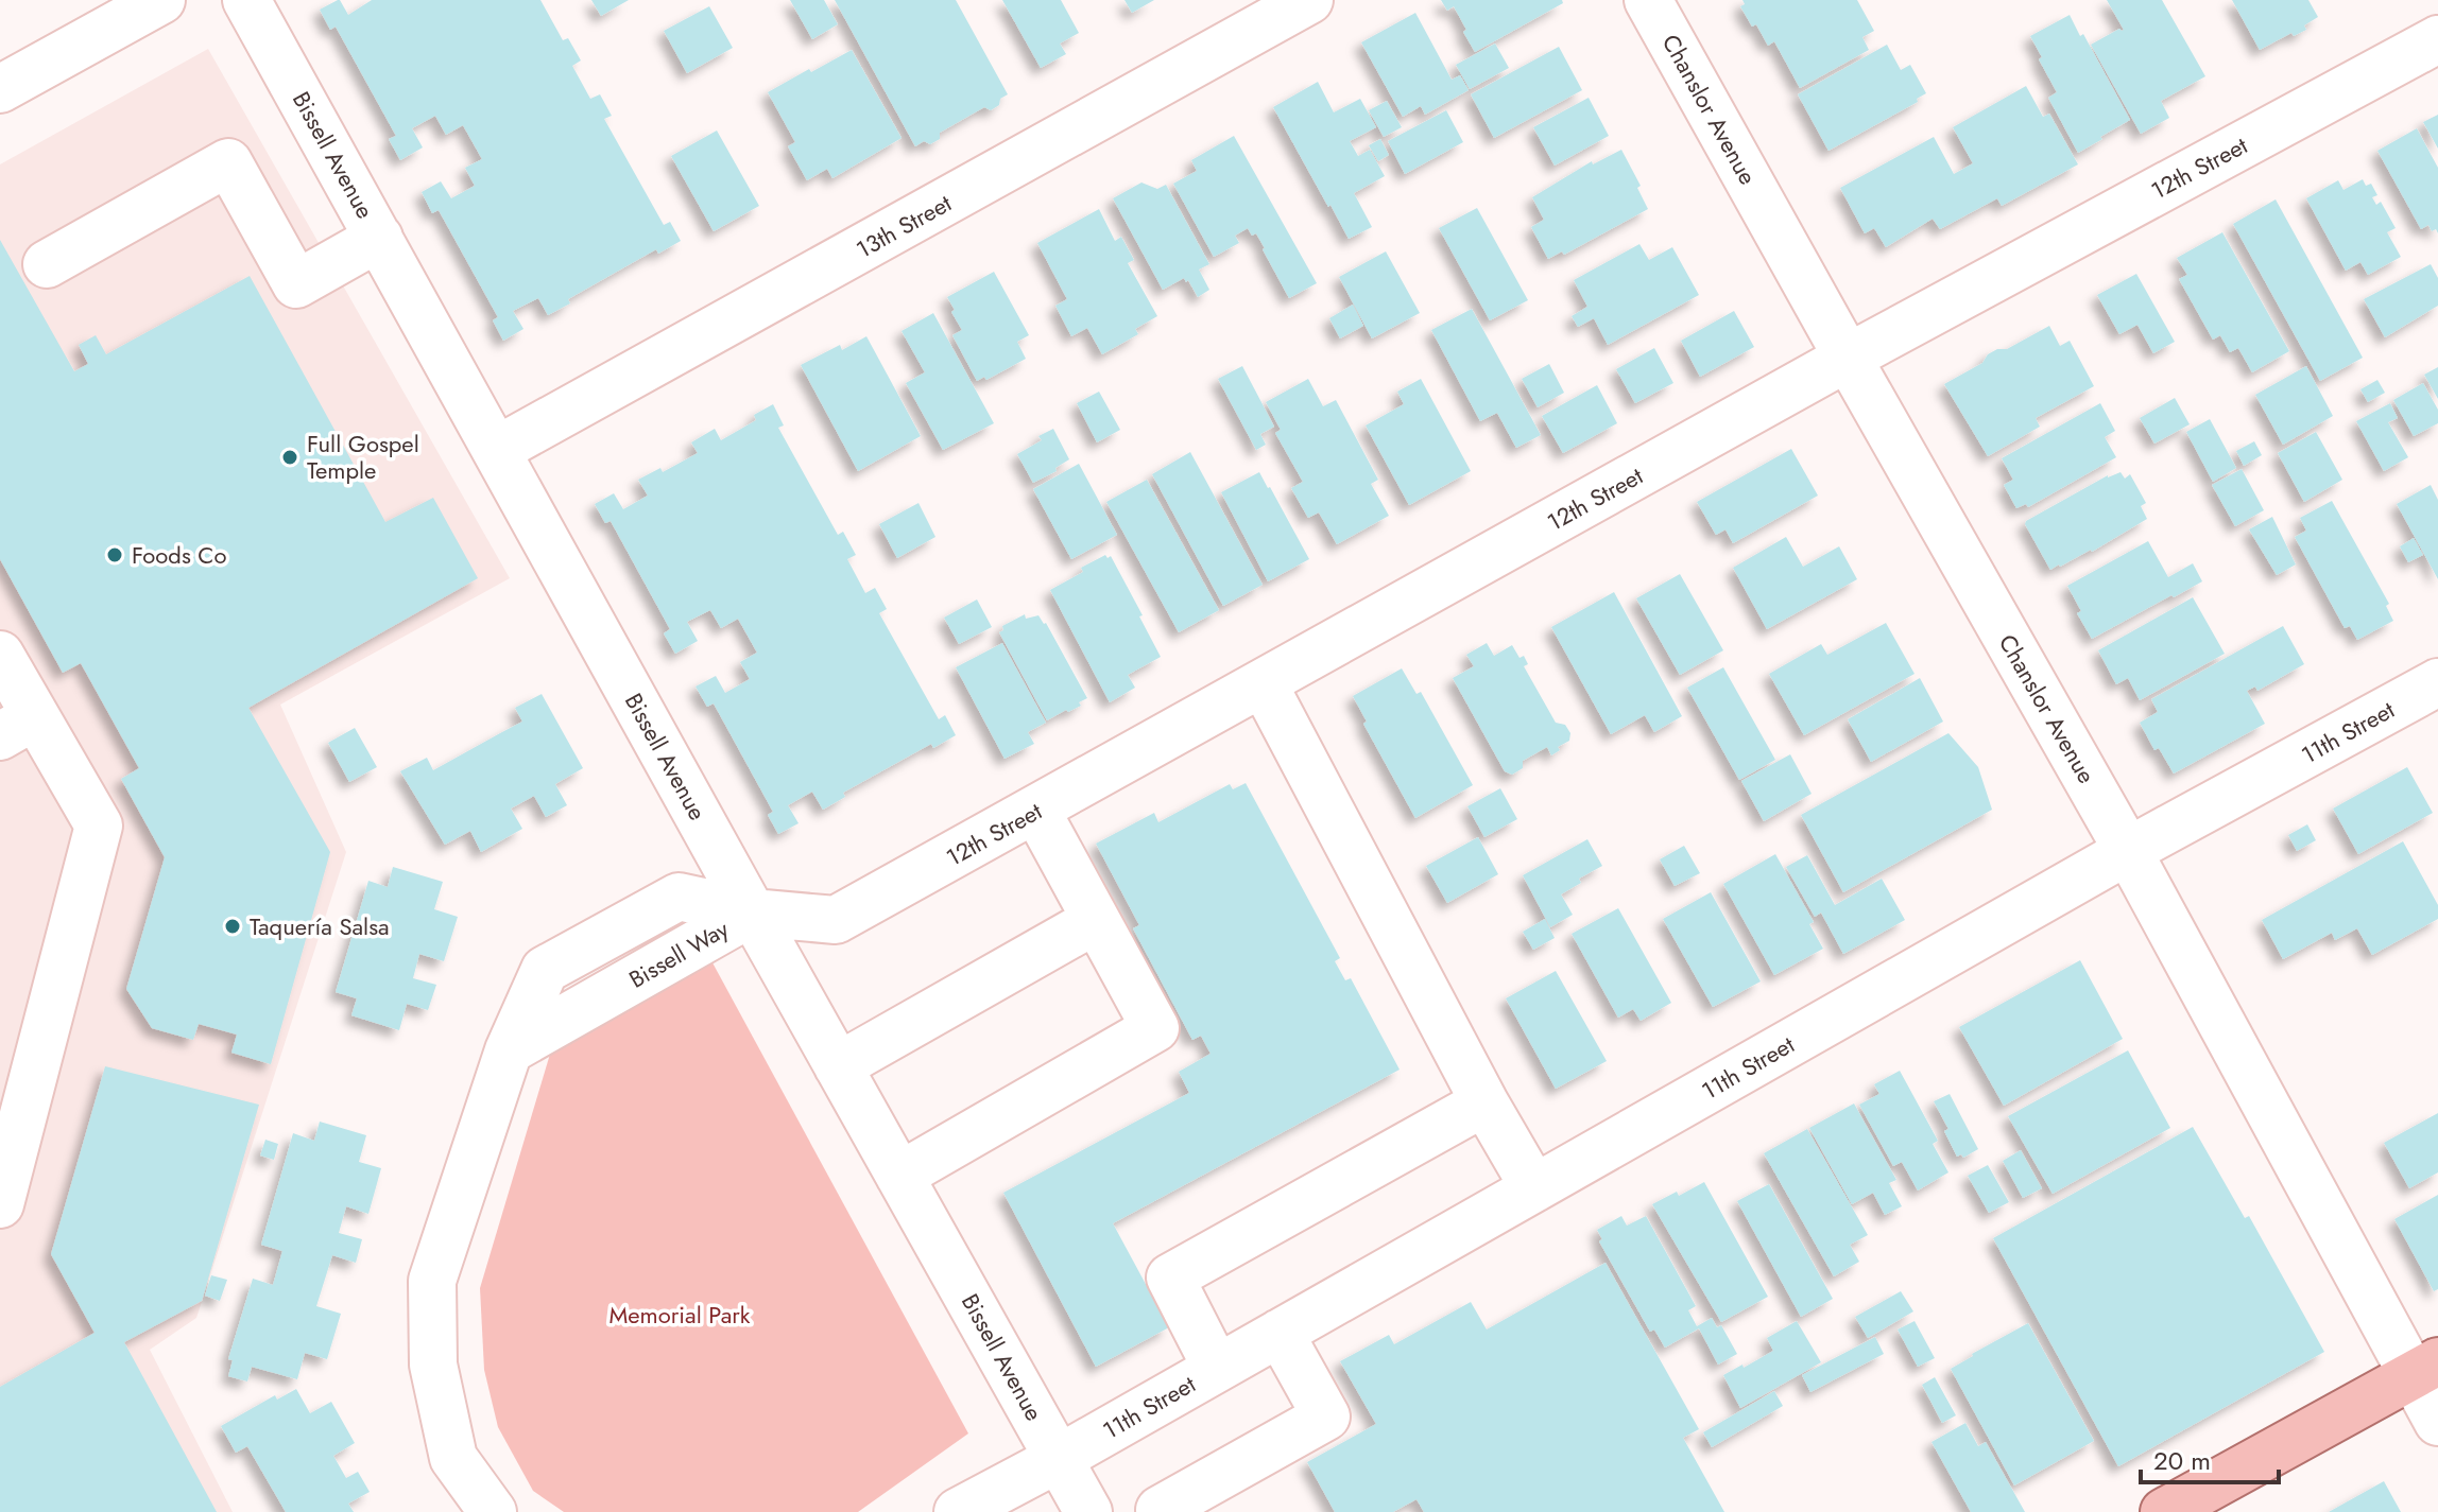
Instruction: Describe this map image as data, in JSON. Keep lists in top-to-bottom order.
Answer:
{
  "streets": {
    "street": [
      "Chanslor Avenue",
      "Bissell Avenue",
      "12th Street",
      "13th Street",
      "11th Street",
      "Bissell Way"
    ]
  },
  "crossings": [
    ["Chanslor Avenue", "12th Street"],
    ["Chanslor Avenue", "11th Street"],
    ["Bissell Avenue", "12th Street"],
    ["Bissell Avenue", "13th Street"],
    ["Bissell Avenue", "11th Street"],
    ["Bissell Avenue", "Bissell Way"],
    ["12th Street", "Bissell Way"]
  ],
  "parks": ["Memorial Park"],
  "places": ["Full Gospel Temple", "Foods Co", "Taquería Salsa"],
  "scale_bar": "20 m"
}
